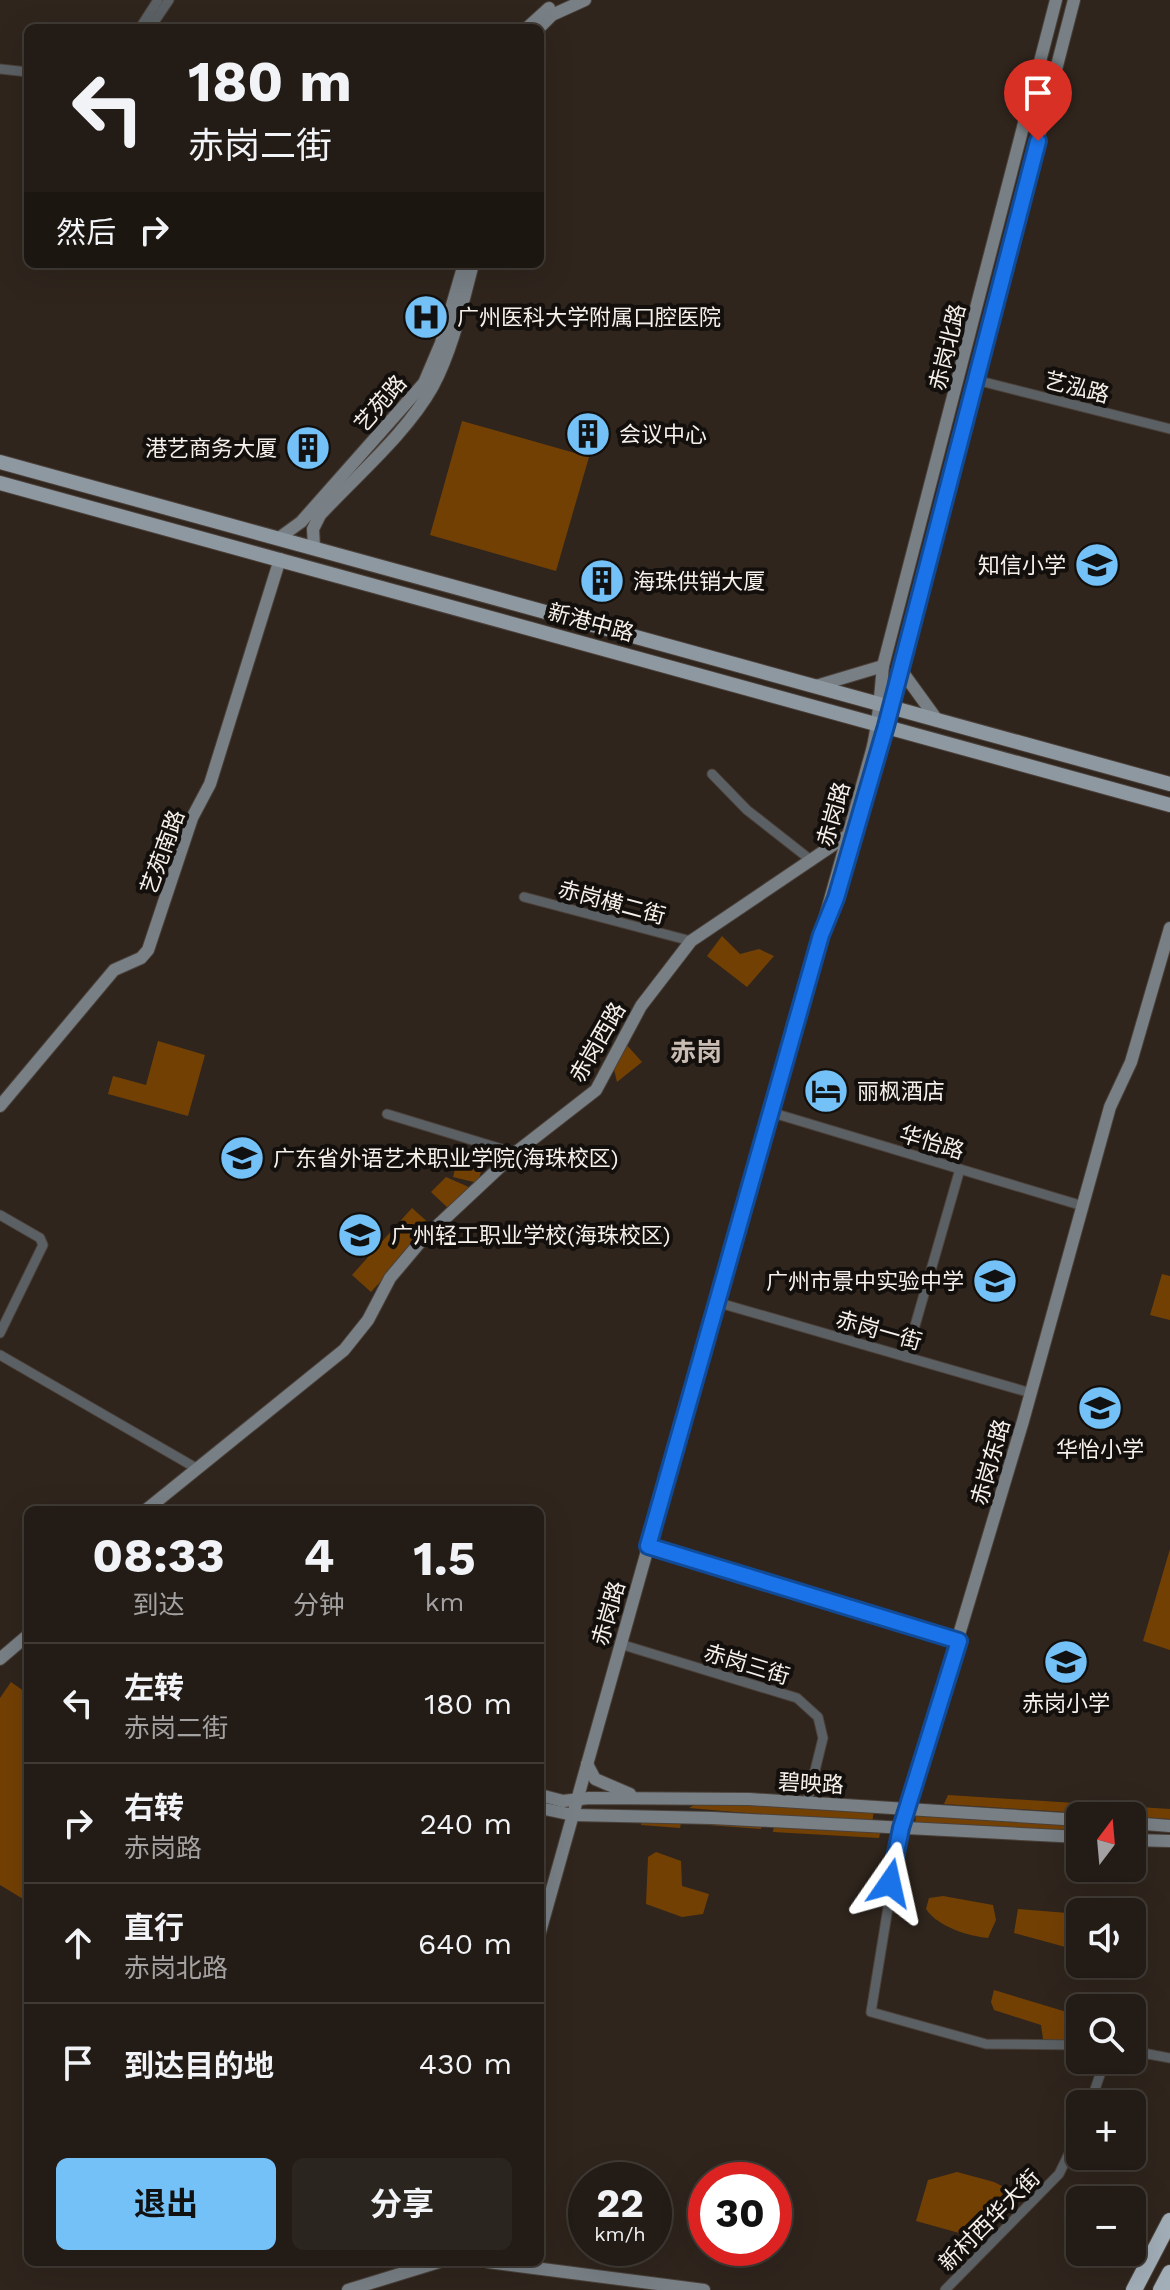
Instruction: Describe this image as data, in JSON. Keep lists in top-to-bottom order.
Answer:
{
  "streets": {
    "main road": [
      "赤岗北路",
      "艺苑路",
      "新港中路",
      "赤岗路",
      "艺苑南路",
      "赤岗西路",
      "赤岗东路",
      "碧映路"
    ],
    "street": [
      "艺泓路",
      "赤岗横二街",
      "华怡路",
      "赤岗一街",
      "赤岗三街",
      "新村西华大街"
    ]
  },
  "crossings": [
    ["赤岗北路", "艺泓路"],
    ["赤岗北路", "新港中路"],
    ["赤岗北路", "赤岗路"],
    ["艺苑路", "新港中路"],
    ["新港中路", "赤岗路"],
    ["新港中路", "艺苑南路"],
    ["赤岗路", "赤岗西路"],
    ["赤岗路", "华怡路"],
    ["赤岗路", "赤岗一街"],
    ["赤岗路", "赤岗三街"],
    ["赤岗路", "碧映路"],
    ["赤岗横二街", "赤岗西路"],
    ["华怡路", "赤岗东路"],
    ["赤岗一街", "赤岗东路"],
    ["赤岗东路", "碧映路"],
    ["赤岗三街", "碧映路"]
  ],
  "districts": ["赤岗"],
  "places": {
    "hospital": ["广州医科大学附属口腔医院"],
    "building": ["会议中心", "港艺商务大厦", "海珠供销大厦"],
    "school or university": [
      "知信小学",
      "广东省外语艺术职业学院(海珠校区)",
      "广州轻工职业学校(海珠校区)",
      "广州市景中实验中学",
      "华怡小学",
      "赤岗小学"
    ],
    "hotel": ["丽枫酒店"]
  },
  "north": "top",
  "page": {
    "turn": ["180 m", "赤岗二街"],
    "then": "然后",
    "eta": [
      "08:33",
      "到达",
      "4",
      "分钟",
      "1.5",
      "km"
    ],
    "list": [
      {
        "name": "左转",
        "note": "赤岗二街",
        "value": "180 m"
      },
      {
        "name": "右转",
        "note": "赤岗路",
        "value": "240 m"
      },
      {
        "name": "直行",
        "note": "赤岗北路",
        "value": "640 m"
      },
      {
        "name": "到达目的地",
        "value": "430 m"
      }
    ],
    "map_buttons": ["+", "−"],
    "buttons": ["退出", "分享"],
    "speed": "22 km/h",
    "limit": "30"
  }
}
